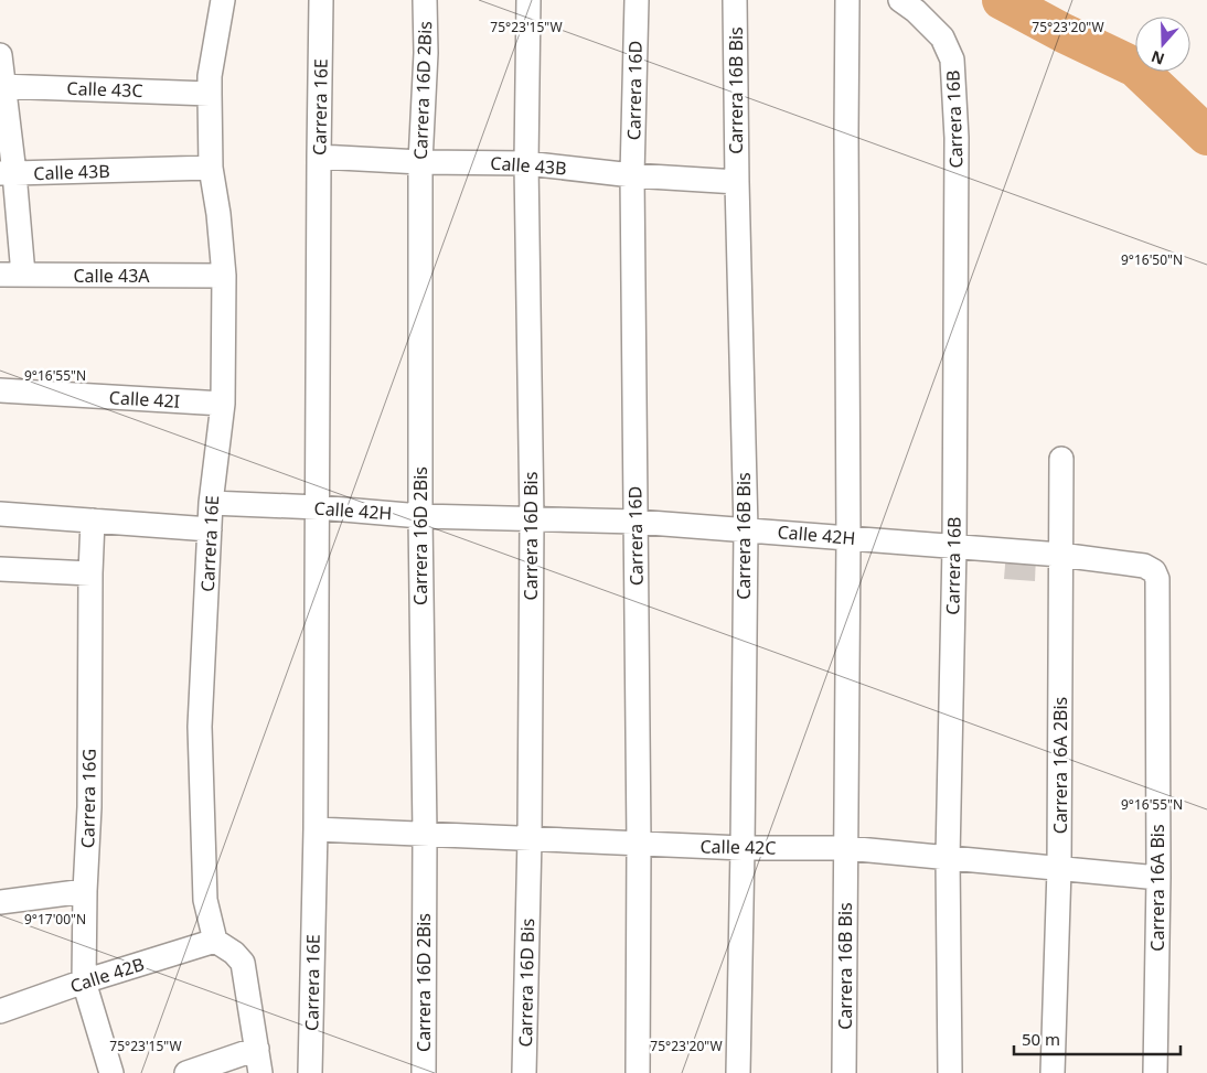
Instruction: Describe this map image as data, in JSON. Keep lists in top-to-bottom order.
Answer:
{
  "streets": {
    "street": [
      "Calle 43C",
      "Carrera 16D 2Bis",
      "Carrera 16D",
      "Carrera 16B Bis",
      "Carrera 16E",
      "Carrera 16B",
      "Calle 43B",
      "Calle 43A",
      "Calle 42I",
      "Calle 42H",
      "Carrera 16D Bis",
      "Carrera 16A 2Bis",
      "Carrera 16G",
      "Calle 42C",
      "Carrera 16A Bis",
      "Calle 42B"
    ]
  },
  "crossings": [
    ["Calle 43C", "Carrera 16E"],
    ["Carrera 16D 2Bis", "Calle 43B"],
    ["Carrera 16D 2Bis", "Calle 42H"],
    ["Carrera 16D 2Bis", "Calle 42C"],
    ["Carrera 16D", "Calle 43B"],
    ["Carrera 16D", "Calle 42H"],
    ["Carrera 16D", "Calle 42C"],
    ["Carrera 16B Bis", "Calle 43B"],
    ["Carrera 16B Bis", "Calle 42H"],
    ["Carrera 16B Bis", "Calle 42C"],
    ["Carrera 16E", "Calle 43B"],
    ["Carrera 16E", "Calle 43A"],
    ["Carrera 16E", "Calle 42I"],
    ["Carrera 16E", "Calle 42H"],
    ["Carrera 16E", "Calle 42C"],
    ["Carrera 16E", "Calle 42B"],
    ["Carrera 16B", "Calle 42H"],
    ["Carrera 16B", "Calle 42C"],
    ["Calle 43B", "Carrera 16D Bis"],
    ["Calle 42H", "Carrera 16D Bis"],
    ["Calle 42H", "Carrera 16A 2Bis"],
    ["Calle 42H", "Carrera 16A Bis"],
    ["Carrera 16D Bis", "Calle 42C"],
    ["Carrera 16A 2Bis", "Calle 42C"],
    ["Carrera 16G", "Calle 42B"],
    ["Calle 42C", "Carrera 16A Bis"]
  ],
  "scale_bar": "50 m",
  "north": "bottom",
  "coordinates": [
    "75°23'15\"W",
    "75°23'20\"W",
    "9°16'50\"N",
    "9°16'55\"N",
    "9°17'00\"N"
  ]
}
